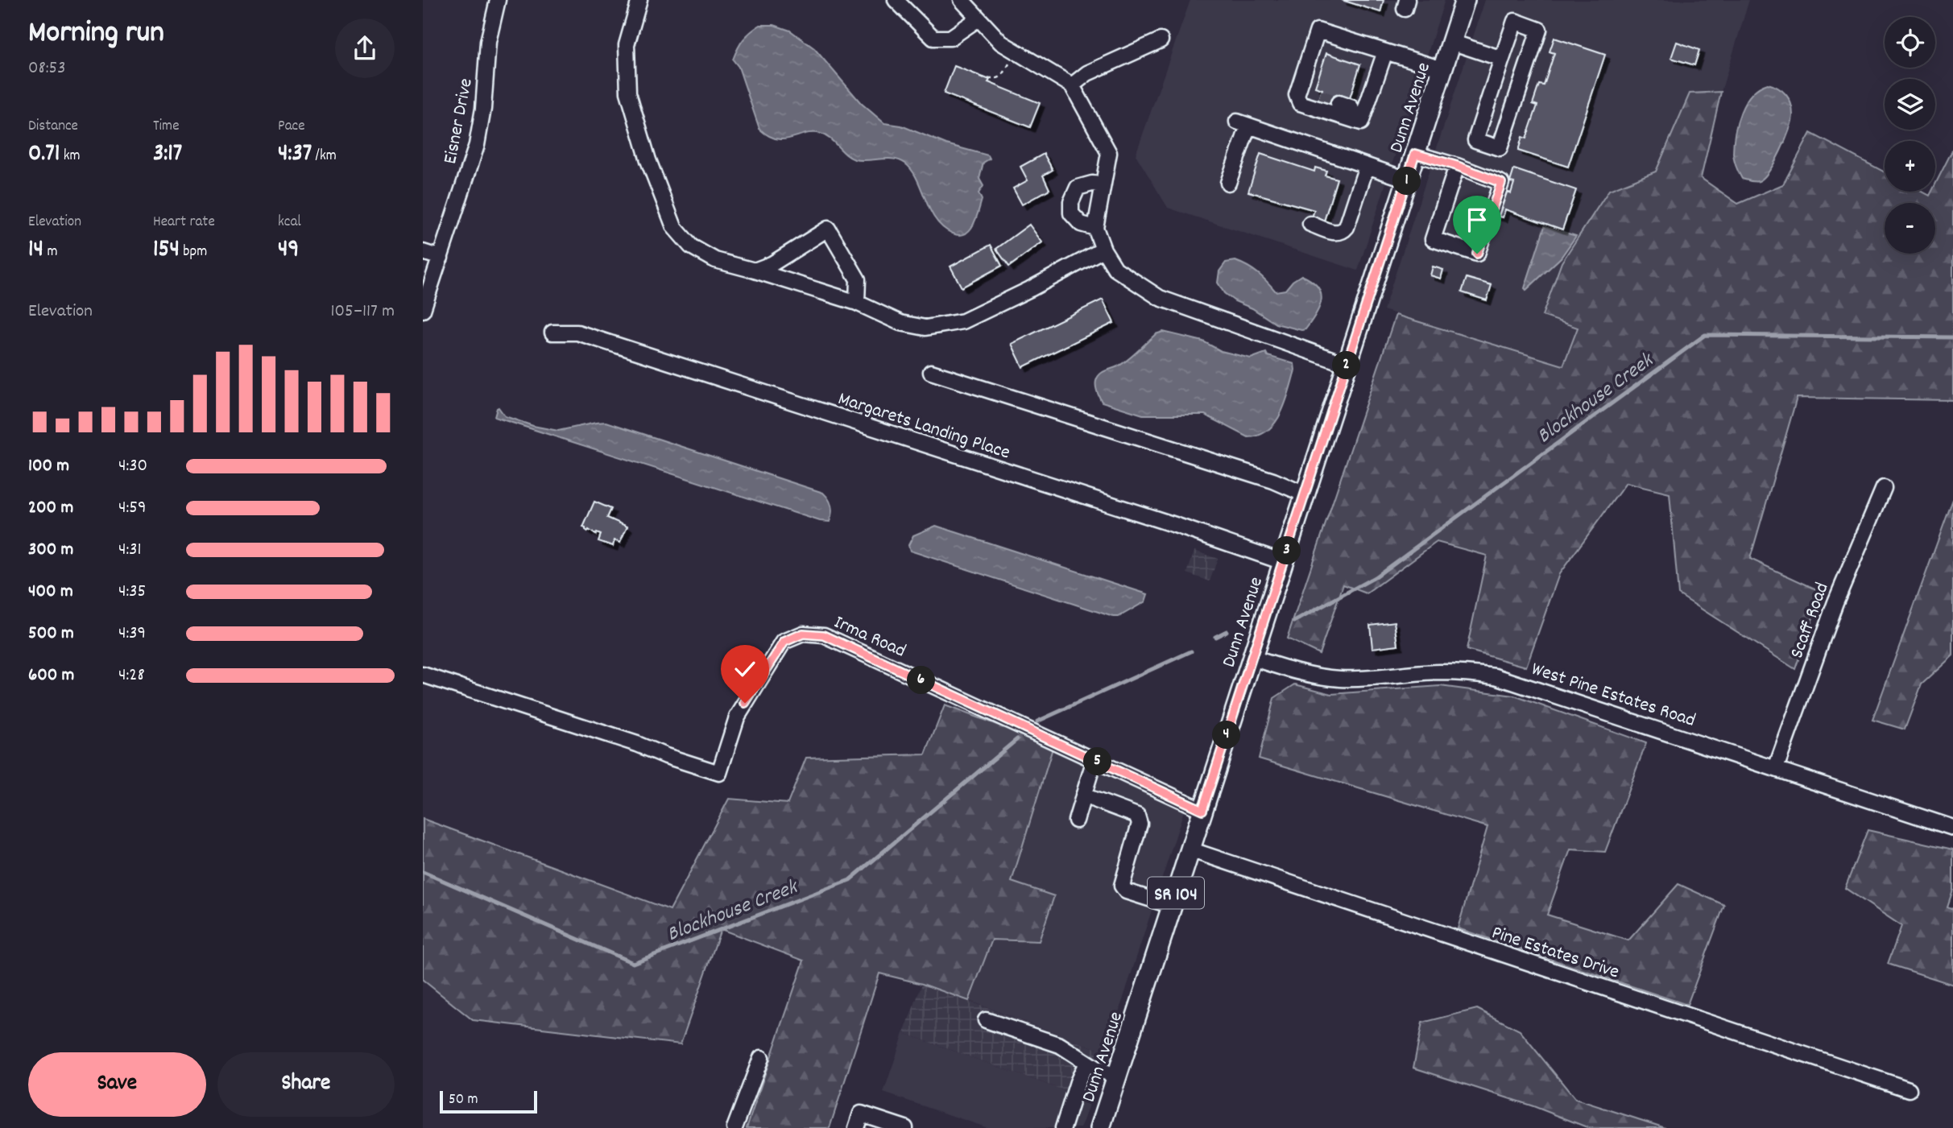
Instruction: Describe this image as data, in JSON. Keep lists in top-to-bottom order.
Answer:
{
  "streets": {
    "main road": ["Dunn Avenue", "SR 104"],
    "street": [
      "Eisner Drive",
      "Margarets Landing Place",
      "Scaff Road",
      "Irma Road",
      "West Pine Estates Road",
      "Pine Estates Drive"
    ]
  },
  "crossings": [
    ["Dunn Avenue", "Margarets Landing Place"],
    ["Dunn Avenue", "Irma Road"],
    ["Dunn Avenue", "West Pine Estates Road"],
    ["Dunn Avenue", "Pine Estates Drive"],
    ["Scaff Road", "West Pine Estates Road"]
  ],
  "water": ["Blockhouse Creek"],
  "scale_bar": "50 m",
  "page": {
    "heading": ["Morning run", "08:53"],
    "map_buttons": ["+", "−"],
    "stats": [
      ["Distance", "0.71 km"],
      ["Time", "3:17"],
      ["Pace", "4:37 /km"],
      ["Elevation", "14 m"],
      ["Heart rate", "154 bpm"],
      ["kcal", "49"]
    ],
    "pins": [
      "1",
      "2",
      "3",
      "6",
      "4",
      "5"
    ],
    "chart": ["Elevation", "105–117 m"],
    "list": [
      {
        "name": "100 m",
        "note": "4:30"
      },
      {
        "name": "200 m",
        "note": "4:59"
      },
      {
        "name": "300 m",
        "note": "4:31"
      },
      {
        "name": "400 m",
        "note": "4:35"
      },
      {
        "name": "500 m",
        "note": "4:39"
      },
      {
        "name": "600 m",
        "note": "4:28"
      }
    ],
    "buttons": ["Save", "Share"],
    "scale": "50 m"
  }
}
